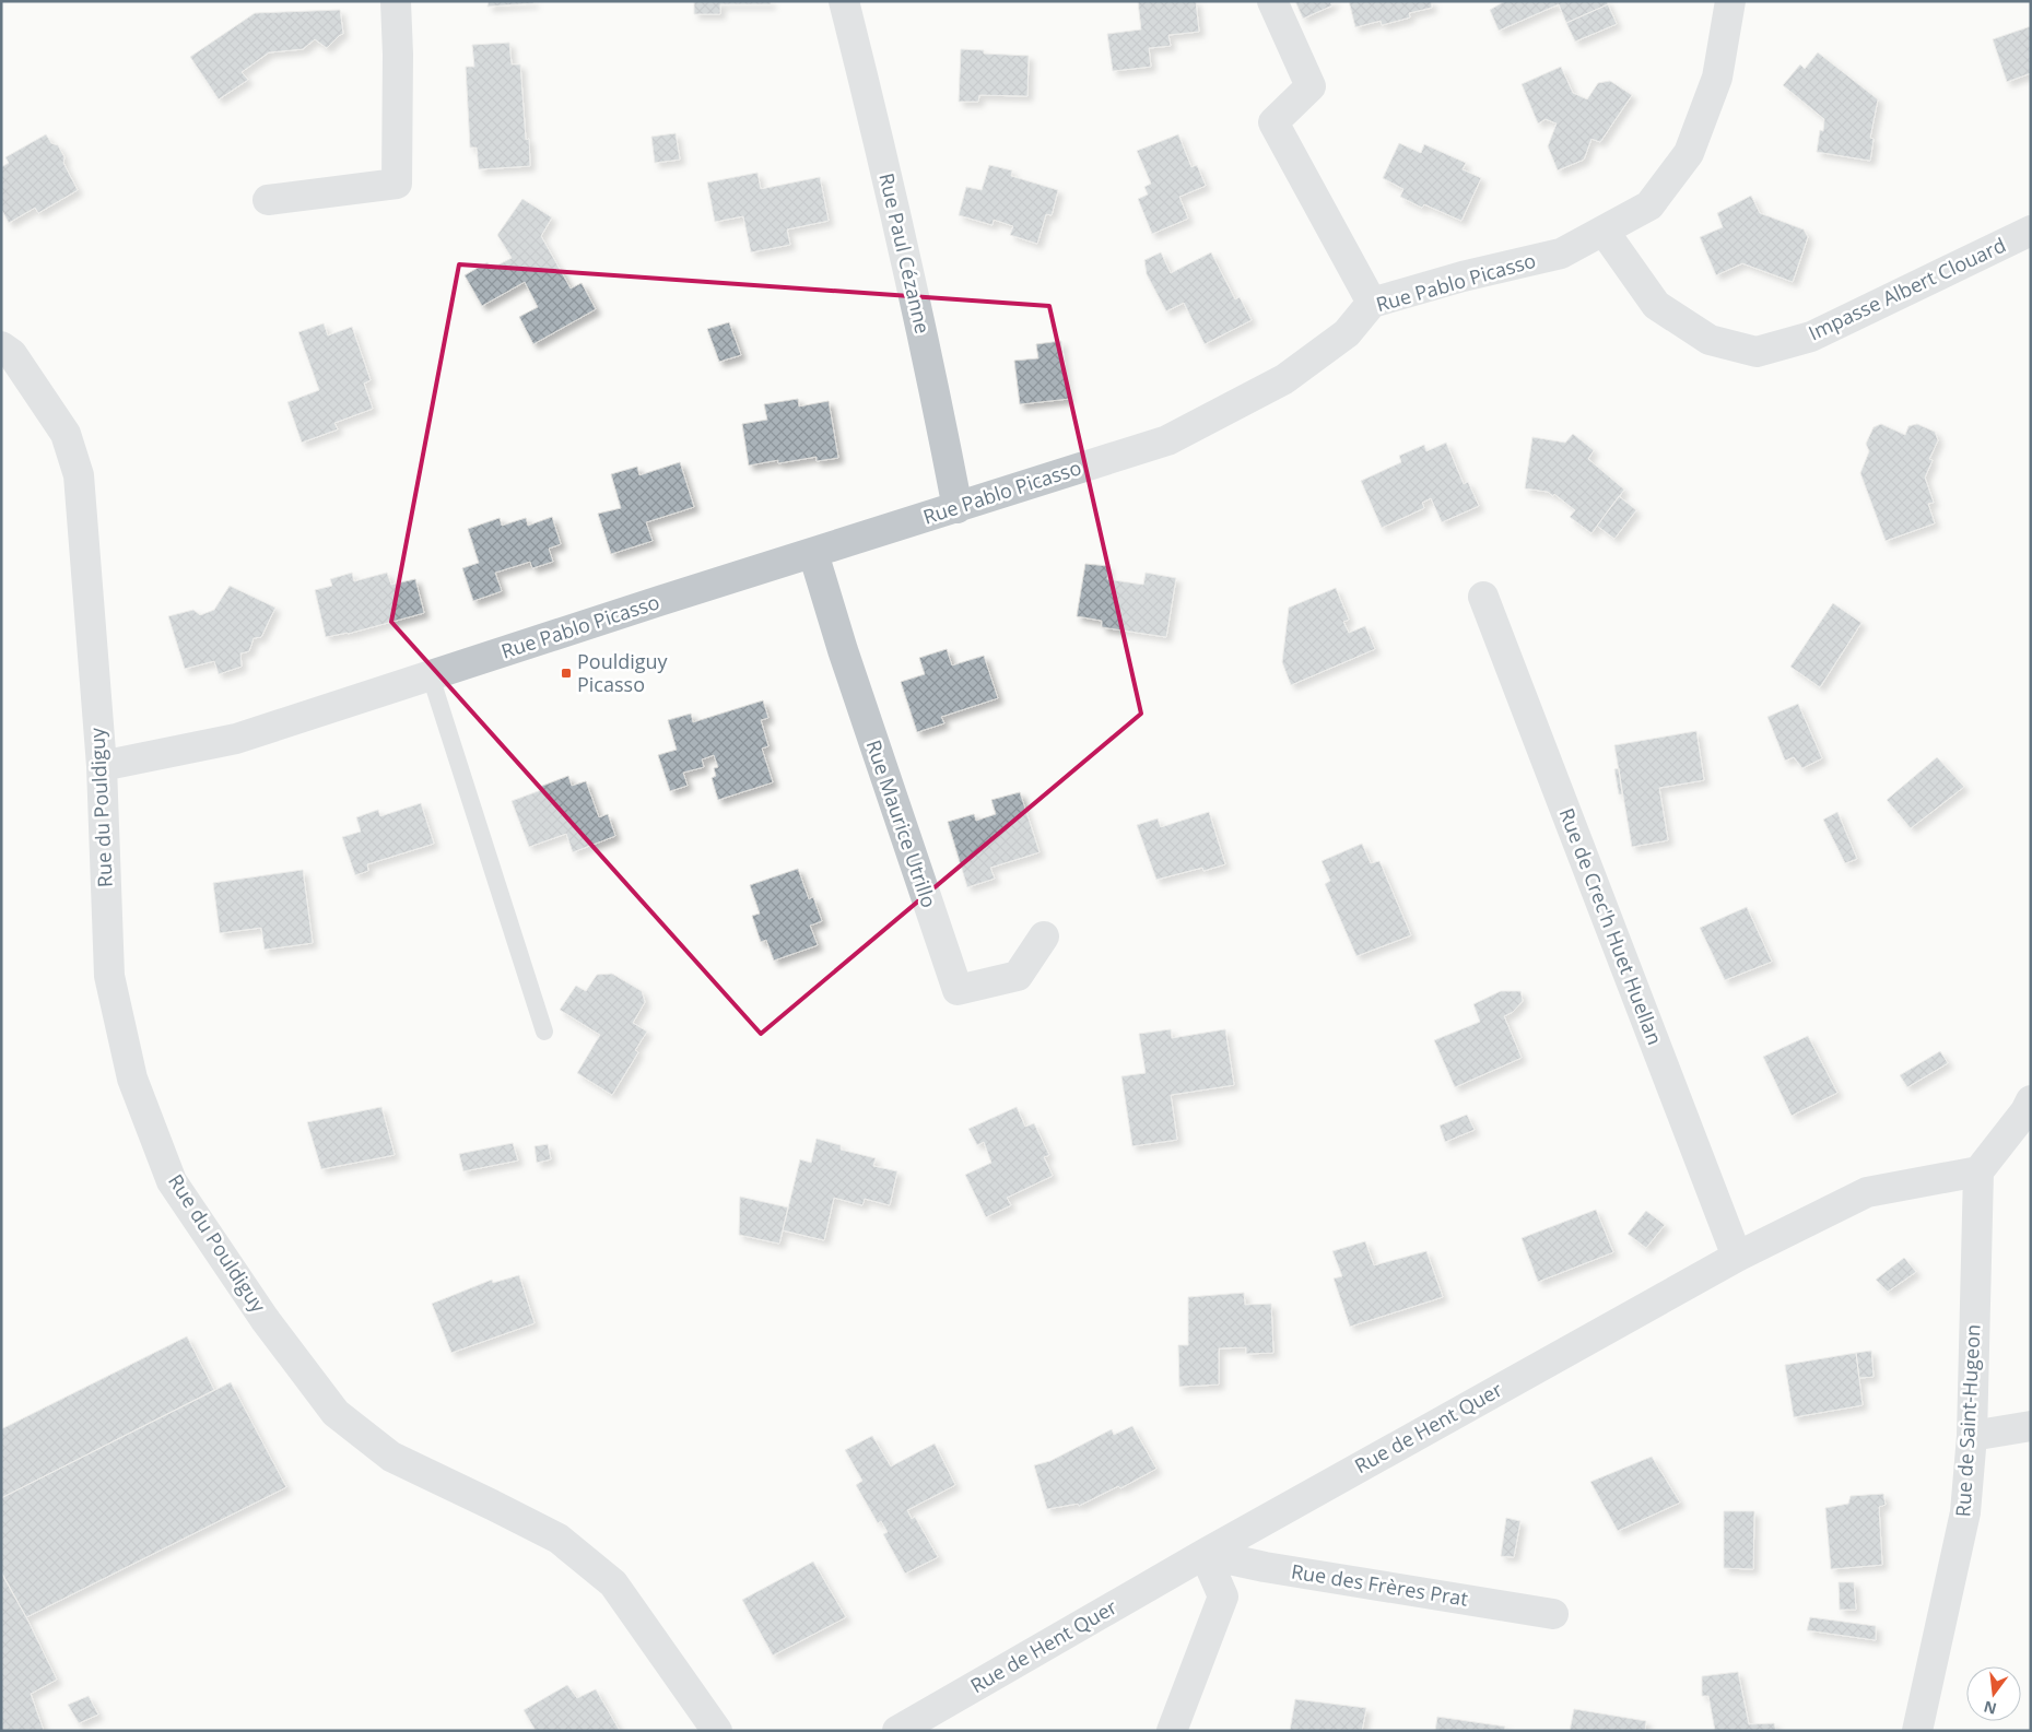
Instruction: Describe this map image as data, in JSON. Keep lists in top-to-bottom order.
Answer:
{
  "streets": {
    "street": [
      "Rue Paul Cézanne",
      "Rue Pablo Picasso",
      "Impasse Albert Clouard",
      "Rue du Pouldiguy",
      "Rue Maurice Utrillo",
      "Rue de Crec'h Huet Huellan",
      "Rue de Saint-Hugeon",
      "Rue de Hent Quer",
      "Rue des Frères Prat"
    ]
  },
  "crossings": [
    ["Rue Paul Cézanne", "Rue Pablo Picasso"],
    ["Rue Pablo Picasso", "Impasse Albert Clouard"],
    ["Rue Pablo Picasso", "Rue du Pouldiguy"],
    ["Rue Pablo Picasso", "Rue Maurice Utrillo"],
    ["Rue de Crec'h Huet Huellan", "Rue de Hent Quer"],
    ["Rue de Saint-Hugeon", "Rue de Hent Quer"],
    ["Rue de Hent Quer", "Rue des Frères Prat"]
  ],
  "places": {
    "transit": ["Pouldiguy Picasso"]
  },
  "north": "bottom"
}
